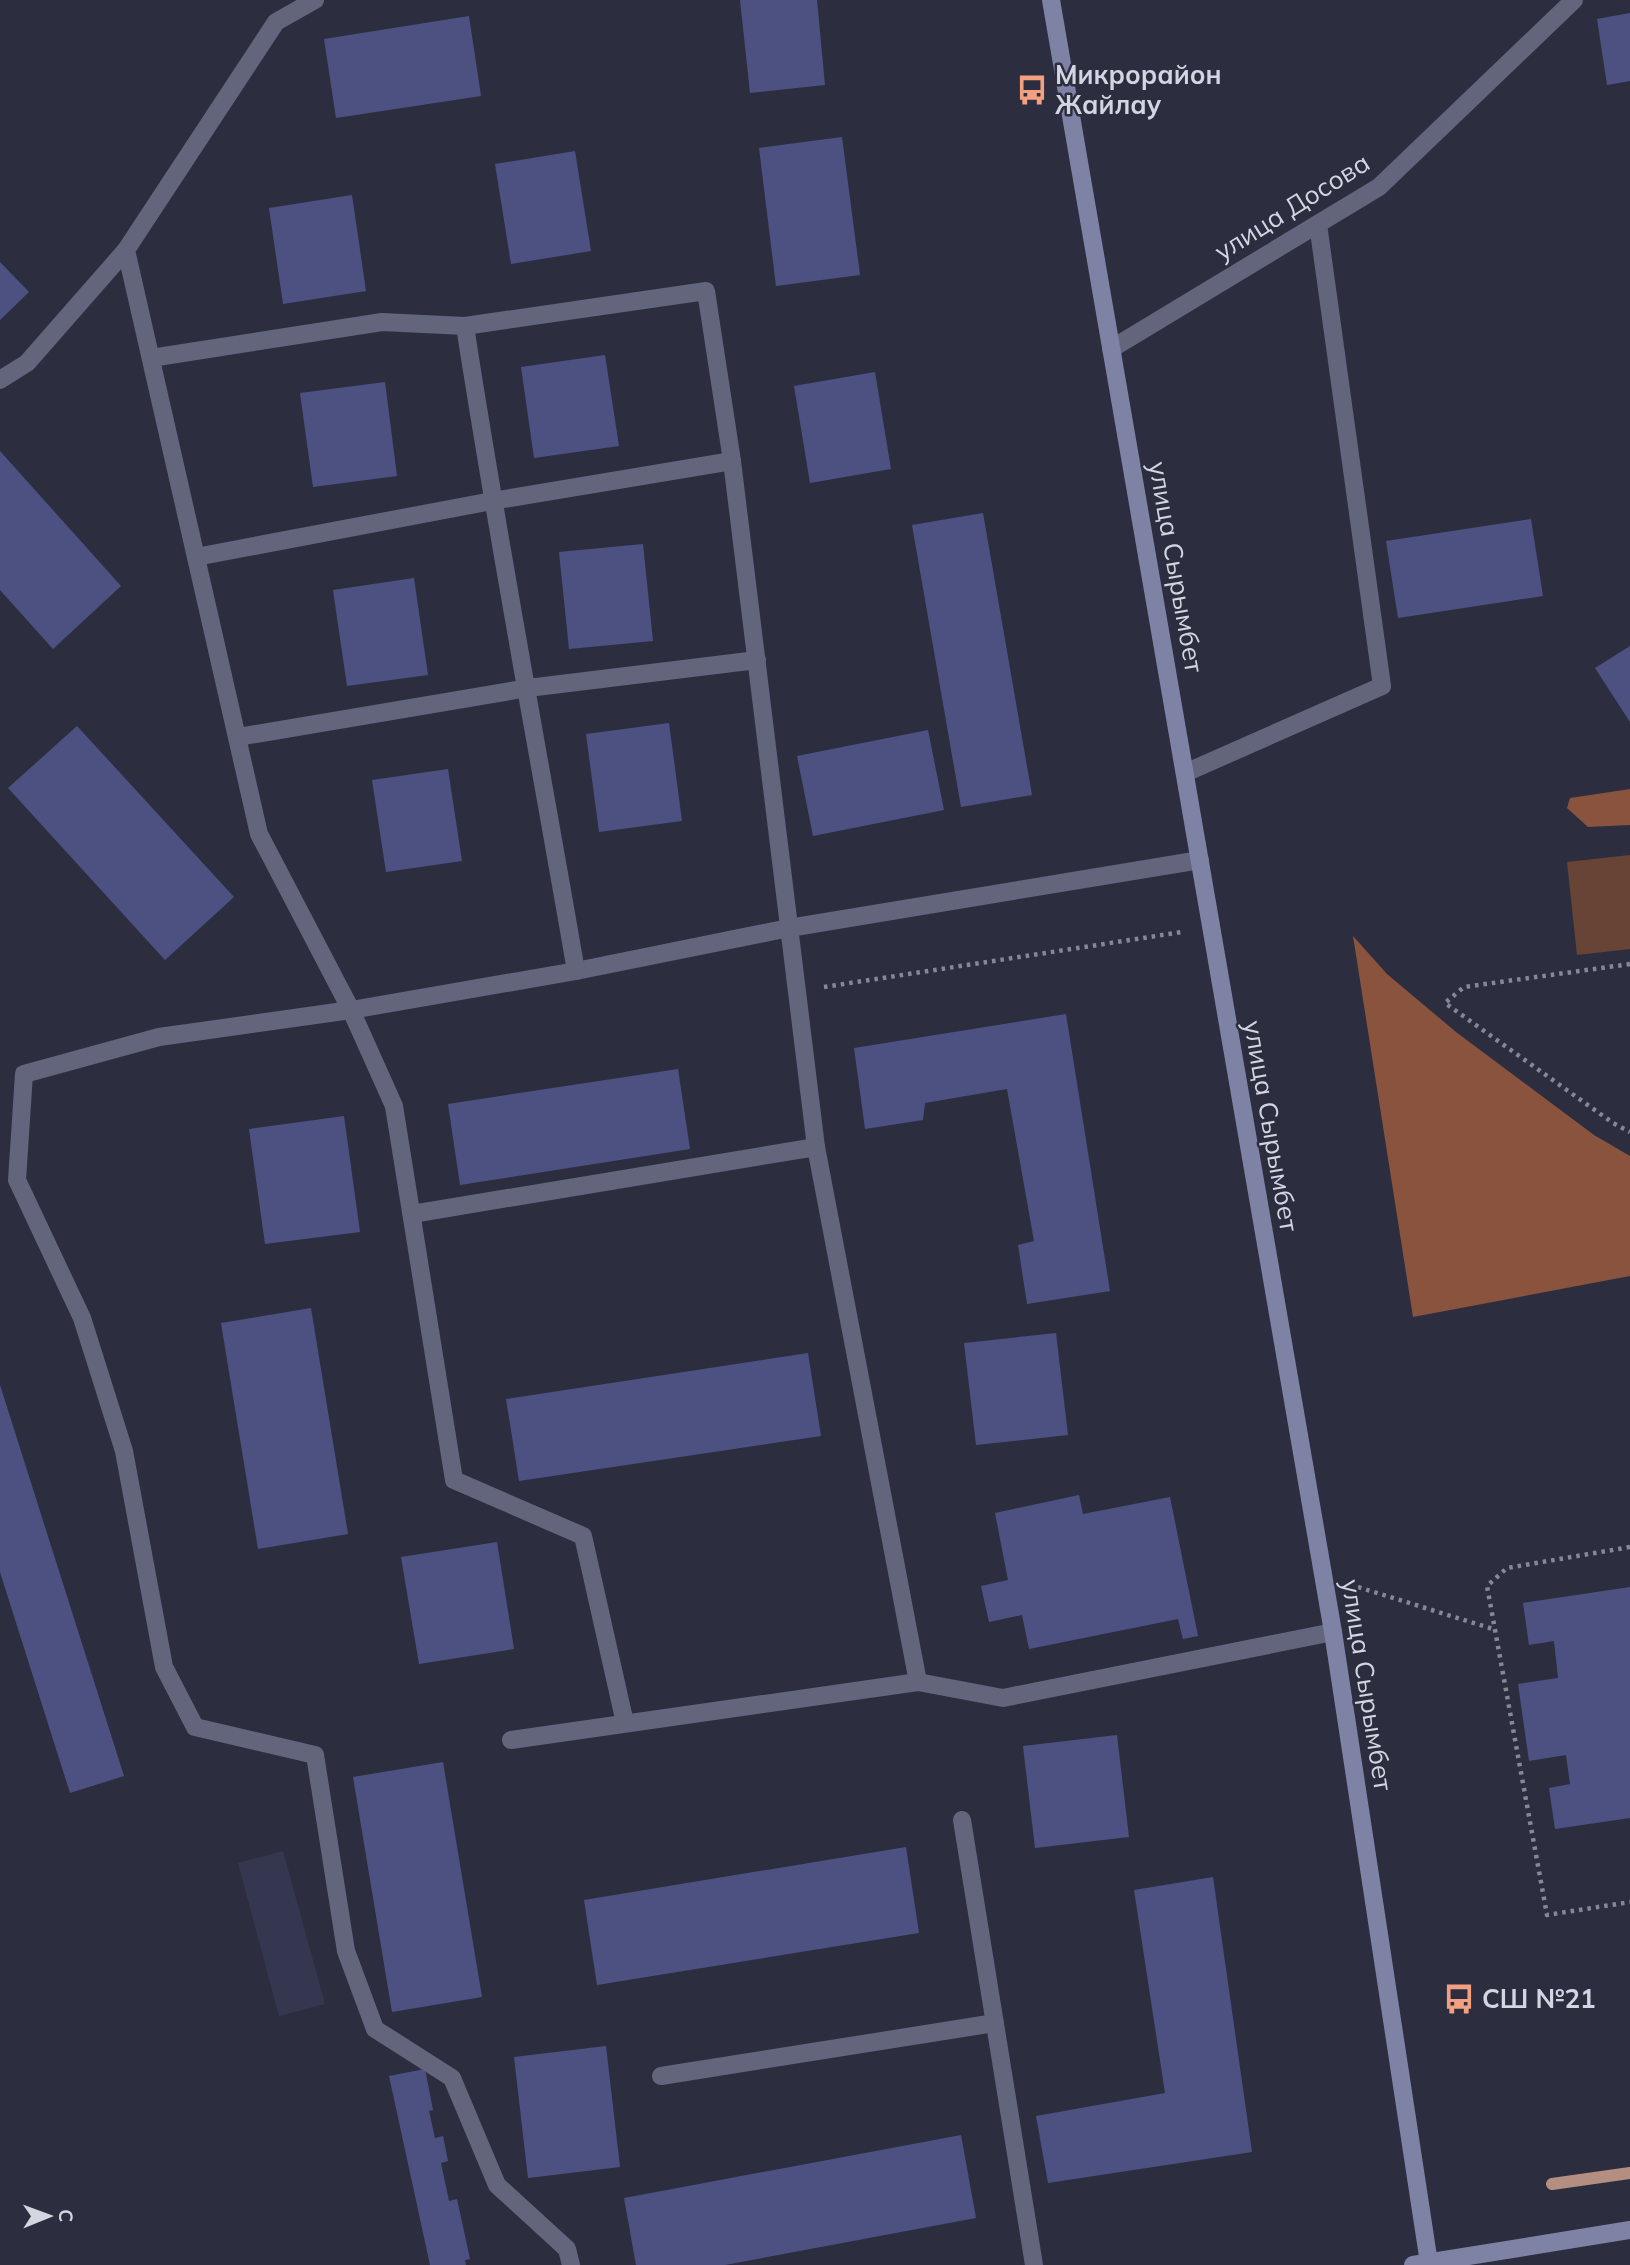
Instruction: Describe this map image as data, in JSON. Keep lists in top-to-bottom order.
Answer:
{
  "streets": {
    "street": ["улица Досова", "улица Сырымбет"]
  },
  "crossings": [
    ["улица Досова", "улица Сырымбет"]
  ],
  "places": {
    "bus stop": ["Микрорайон Жайлау", "СШ №21"]
  },
  "north": "right"
}
